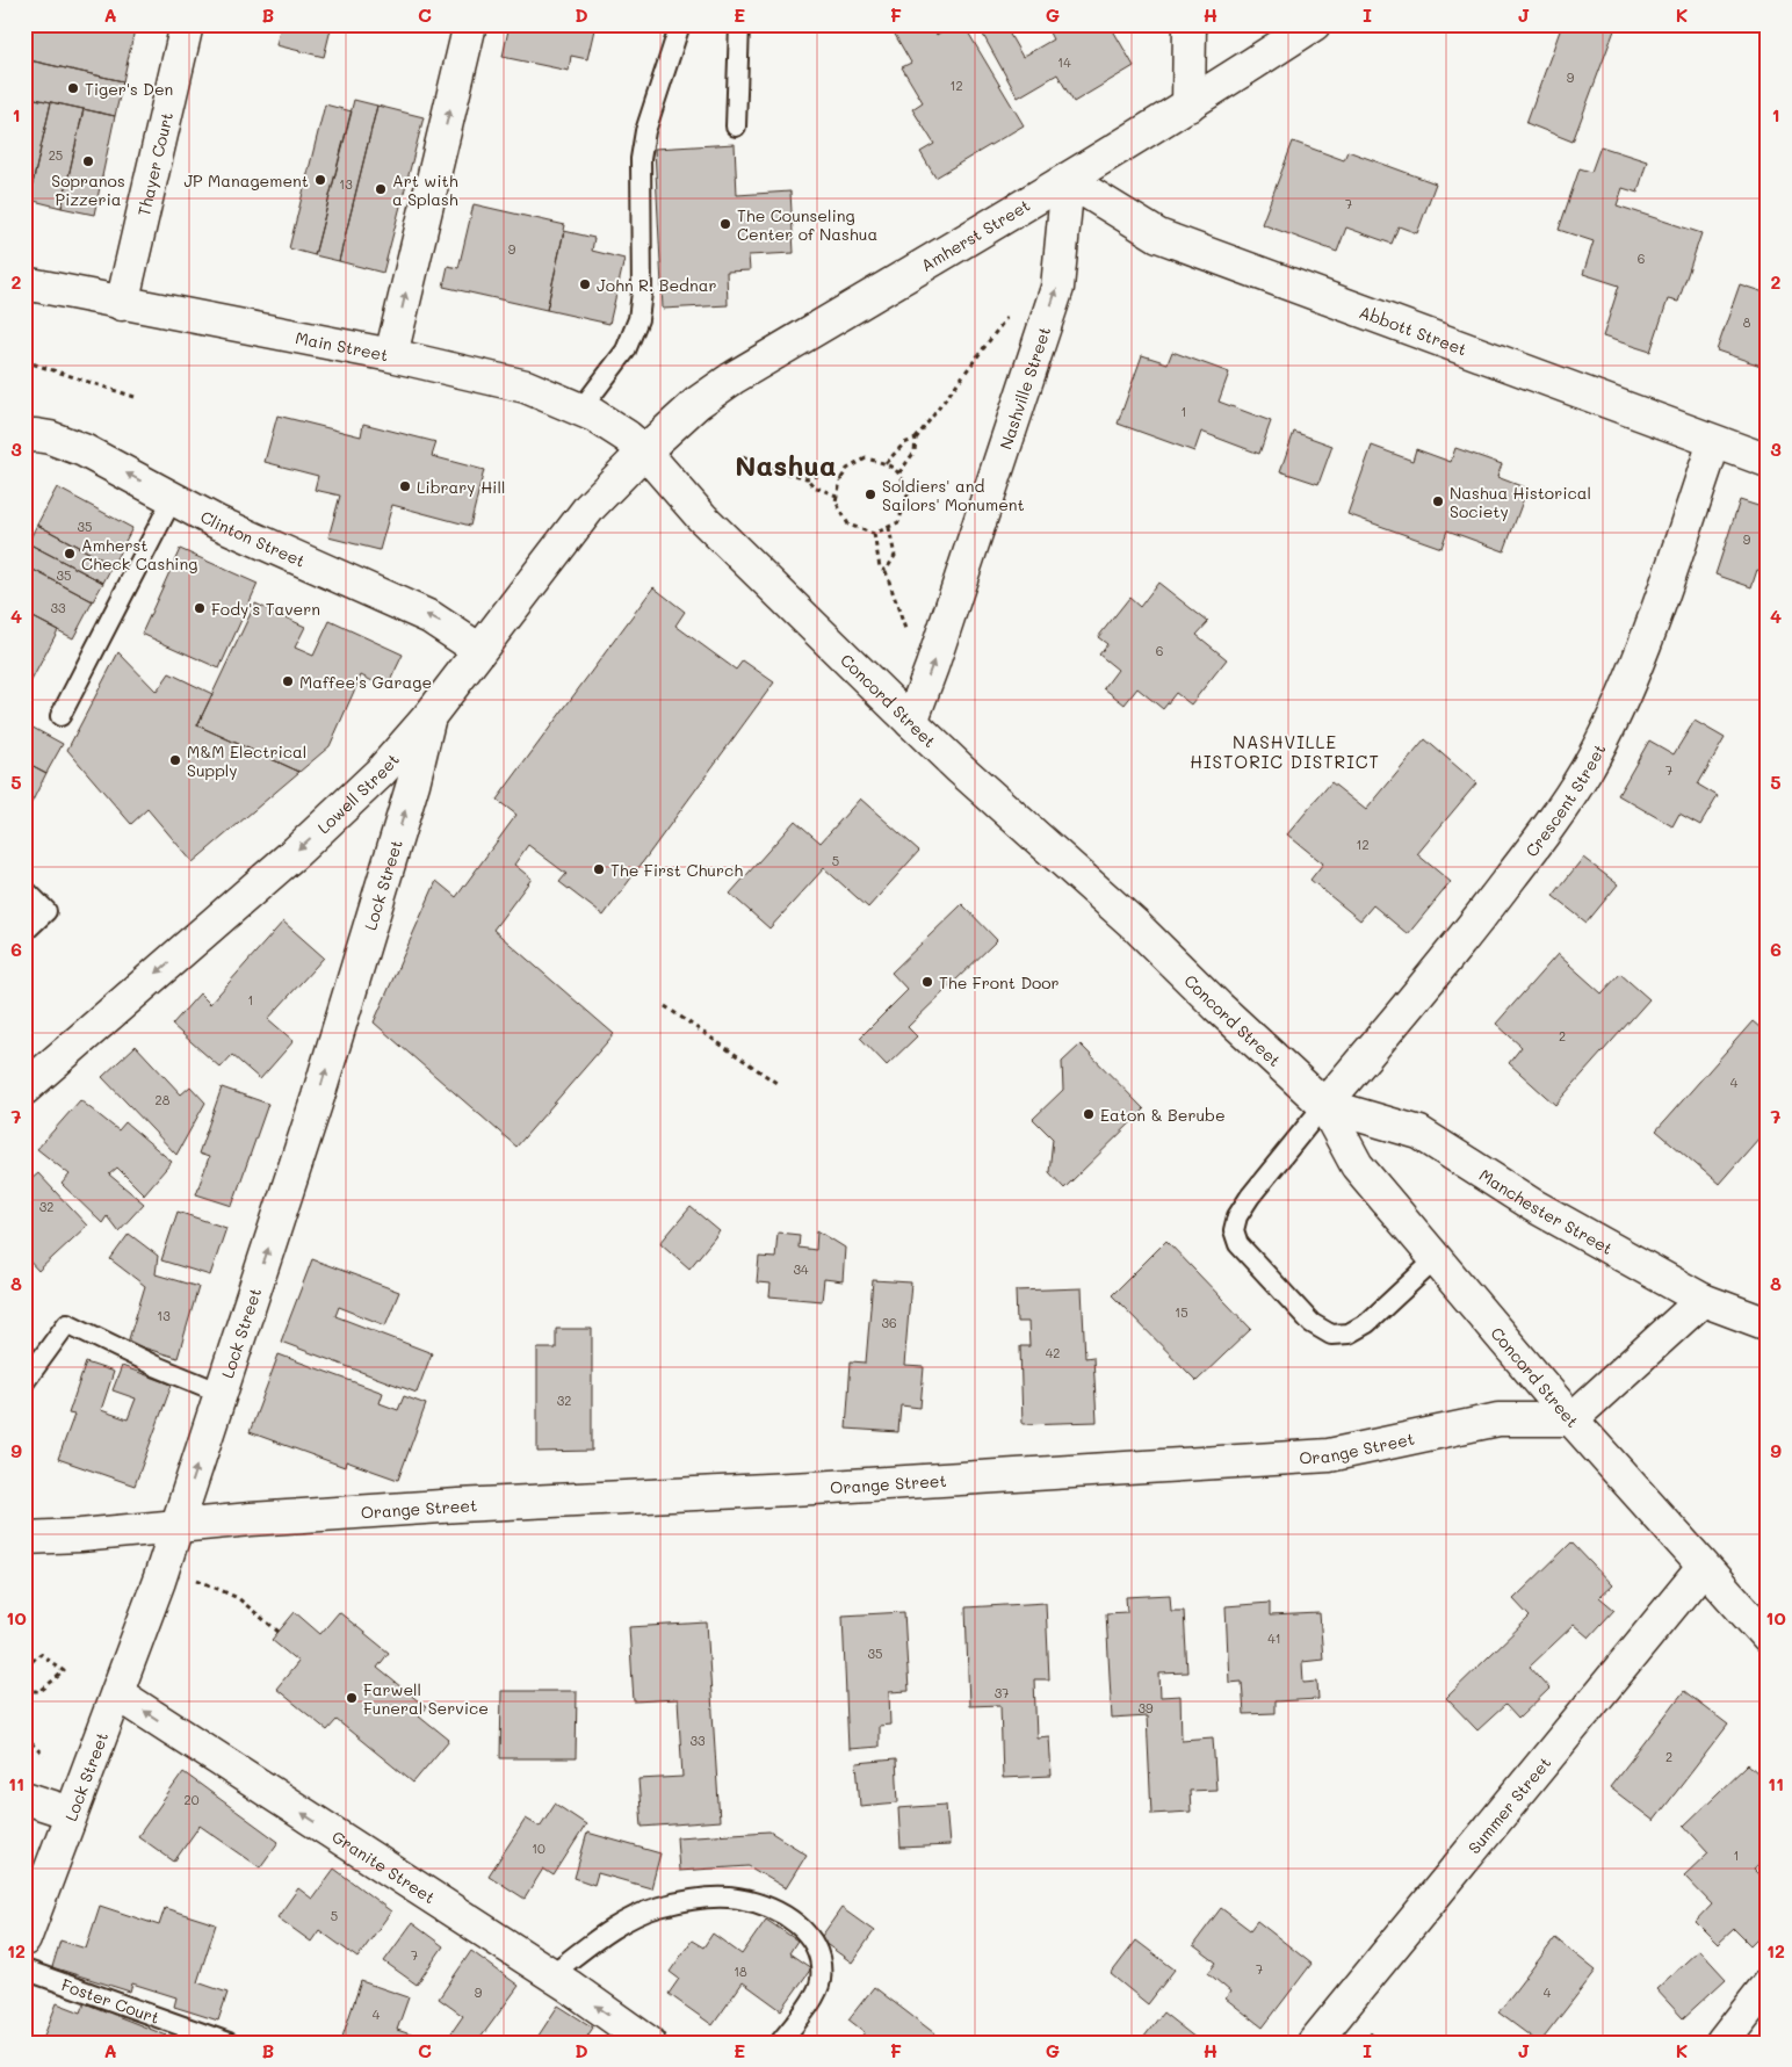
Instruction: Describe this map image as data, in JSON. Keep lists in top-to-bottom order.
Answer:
{
  "streets": {
    "street": [
      "Thayer Court",
      "Amherst Street",
      "Abbott Street",
      "Main Street",
      "Nashville Street",
      "Clinton Street",
      "Concord Street",
      "Lowell Street",
      "Crescent Street",
      "Lock Street",
      "Manchester Street",
      "Orange Street",
      "Summer Street",
      "Granite Street"
    ],
    "lane": ["Foster Court"]
  },
  "crossings": [
    ["Thayer Court", "Main Street"],
    ["Amherst Street", "Abbott Street"],
    ["Amherst Street", "Main Street"],
    ["Amherst Street", "Nashville Street"],
    ["Amherst Street", "Concord Street"],
    ["Amherst Street", "Lowell Street"],
    ["Abbott Street", "Nashville Street"],
    ["Abbott Street", "Crescent Street"],
    ["Main Street", "Concord Street"],
    ["Main Street", "Lowell Street"],
    ["Nashville Street", "Concord Street"],
    ["Clinton Street", "Lowell Street"],
    ["Concord Street", "Lowell Street"],
    ["Concord Street", "Crescent Street"],
    ["Concord Street", "Manchester Street"],
    ["Concord Street", "Orange Street"],
    ["Concord Street", "Summer Street"],
    ["Lowell Street", "Lock Street"],
    ["Crescent Street", "Manchester Street"],
    ["Lock Street", "Orange Street"],
    ["Lock Street", "Granite Street"]
  ],
  "one_way": [
    "Nashville Street",
    "Clinton Street",
    "Lowell Street",
    "Lock Street",
    "Granite Street"
  ],
  "districts": ["Nashua", "NASHVILLE HISTORIC DISTRICT"],
  "places": [
    "Tiger's Den",
    "Sopranos Pizzeria",
    "JP Management",
    "Art with a Splash",
    "The Counseling Center of Nashua",
    "John R. Bednar",
    "Library Hill",
    "Soldiers' and Sailors' Monument",
    "Nashua Historical Society",
    "Amherst Check Cashing",
    "Fody's Tavern",
    "Maffee's Garage",
    "M&M Electrical Supply",
    "The First Church",
    "The Front Door",
    "Eaton & Berube",
    "Farwell Funeral Service"
  ],
  "house_numbers": [
    "14",
    "9",
    "12",
    "25",
    "13",
    "7",
    "9",
    "6",
    "8",
    "1",
    "35",
    "9",
    "35",
    "33",
    "6",
    "7",
    "12",
    "5",
    "1",
    "2",
    "4",
    "28",
    "32",
    "34",
    "15",
    "13",
    "36",
    "42",
    "32",
    "41",
    "35",
    "37",
    "39",
    "33",
    "2",
    "20",
    "10",
    "1",
    "5",
    "7",
    "7",
    "18",
    "9",
    "4",
    "4"
  ],
  "grid": {
    "columns": [
      "A",
      "B",
      "C",
      "D",
      "E",
      "F",
      "G",
      "H",
      "I",
      "J",
      "K"
    ],
    "rows": [
      "1",
      "2",
      "3",
      "4",
      "5",
      "6",
      "7",
      "8",
      "9",
      "10",
      "11",
      "12"
    ]
  }
}
